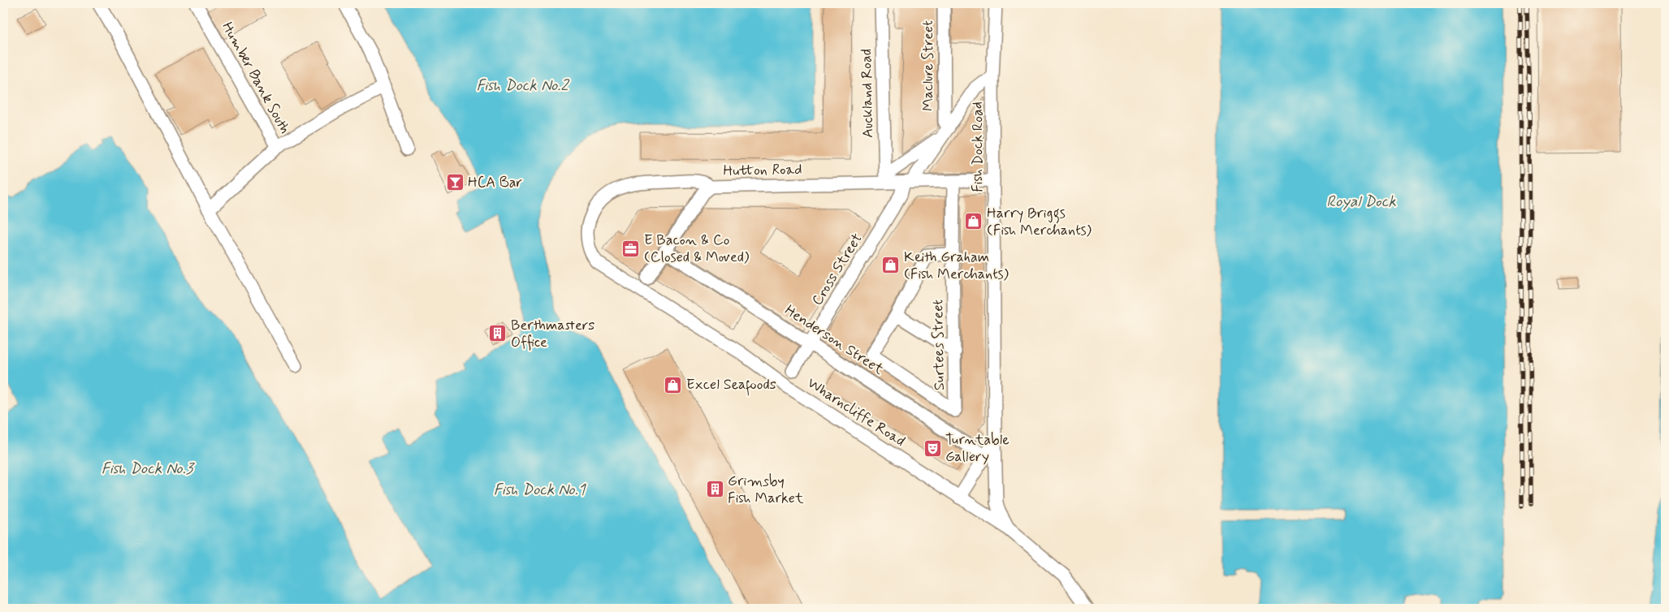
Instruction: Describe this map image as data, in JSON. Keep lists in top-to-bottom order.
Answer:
{
  "streets": {
    "street": [
      "Maclure Street",
      "Humber Bank South",
      "Auckland Road",
      "Fish Dock Road",
      "Hutton Road",
      "Cross Street",
      "Henderson Street",
      "Surtees Street",
      "Wharncliffe Road"
    ]
  },
  "crossings": [
    ["Maclure Street", "Cross Street"],
    ["Auckland Road", "Hutton Road"],
    ["Auckland Road", "Cross Street"],
    ["Fish Dock Road", "Hutton Road"],
    ["Fish Dock Road", "Cross Street"],
    ["Fish Dock Road", "Henderson Street"],
    ["Fish Dock Road", "Wharncliffe Road"],
    ["Hutton Road", "Cross Street"],
    ["Hutton Road", "Surtees Street"],
    ["Hutton Road", "Wharncliffe Road"],
    ["Cross Street", "Henderson Street"]
  ],
  "water": [
    "Fish Dock No.2",
    "Royal Dock",
    "Fish Dock No.3",
    "Fish Dock No.1"
  ],
  "places": {
    "bar": ["HCA Bar"],
    "shop": ["Harry Briggs (Fish Merchants)", "Keith Graham (Fish Merchants)", "Excel Seafoods"],
    "office": ["E Bacon & Co (Closed & Moved)"],
    "building": ["Berthmasters Office", "Grimsby Fish Market"],
    "theatre": ["Turntable Gallery"]
  }
}
